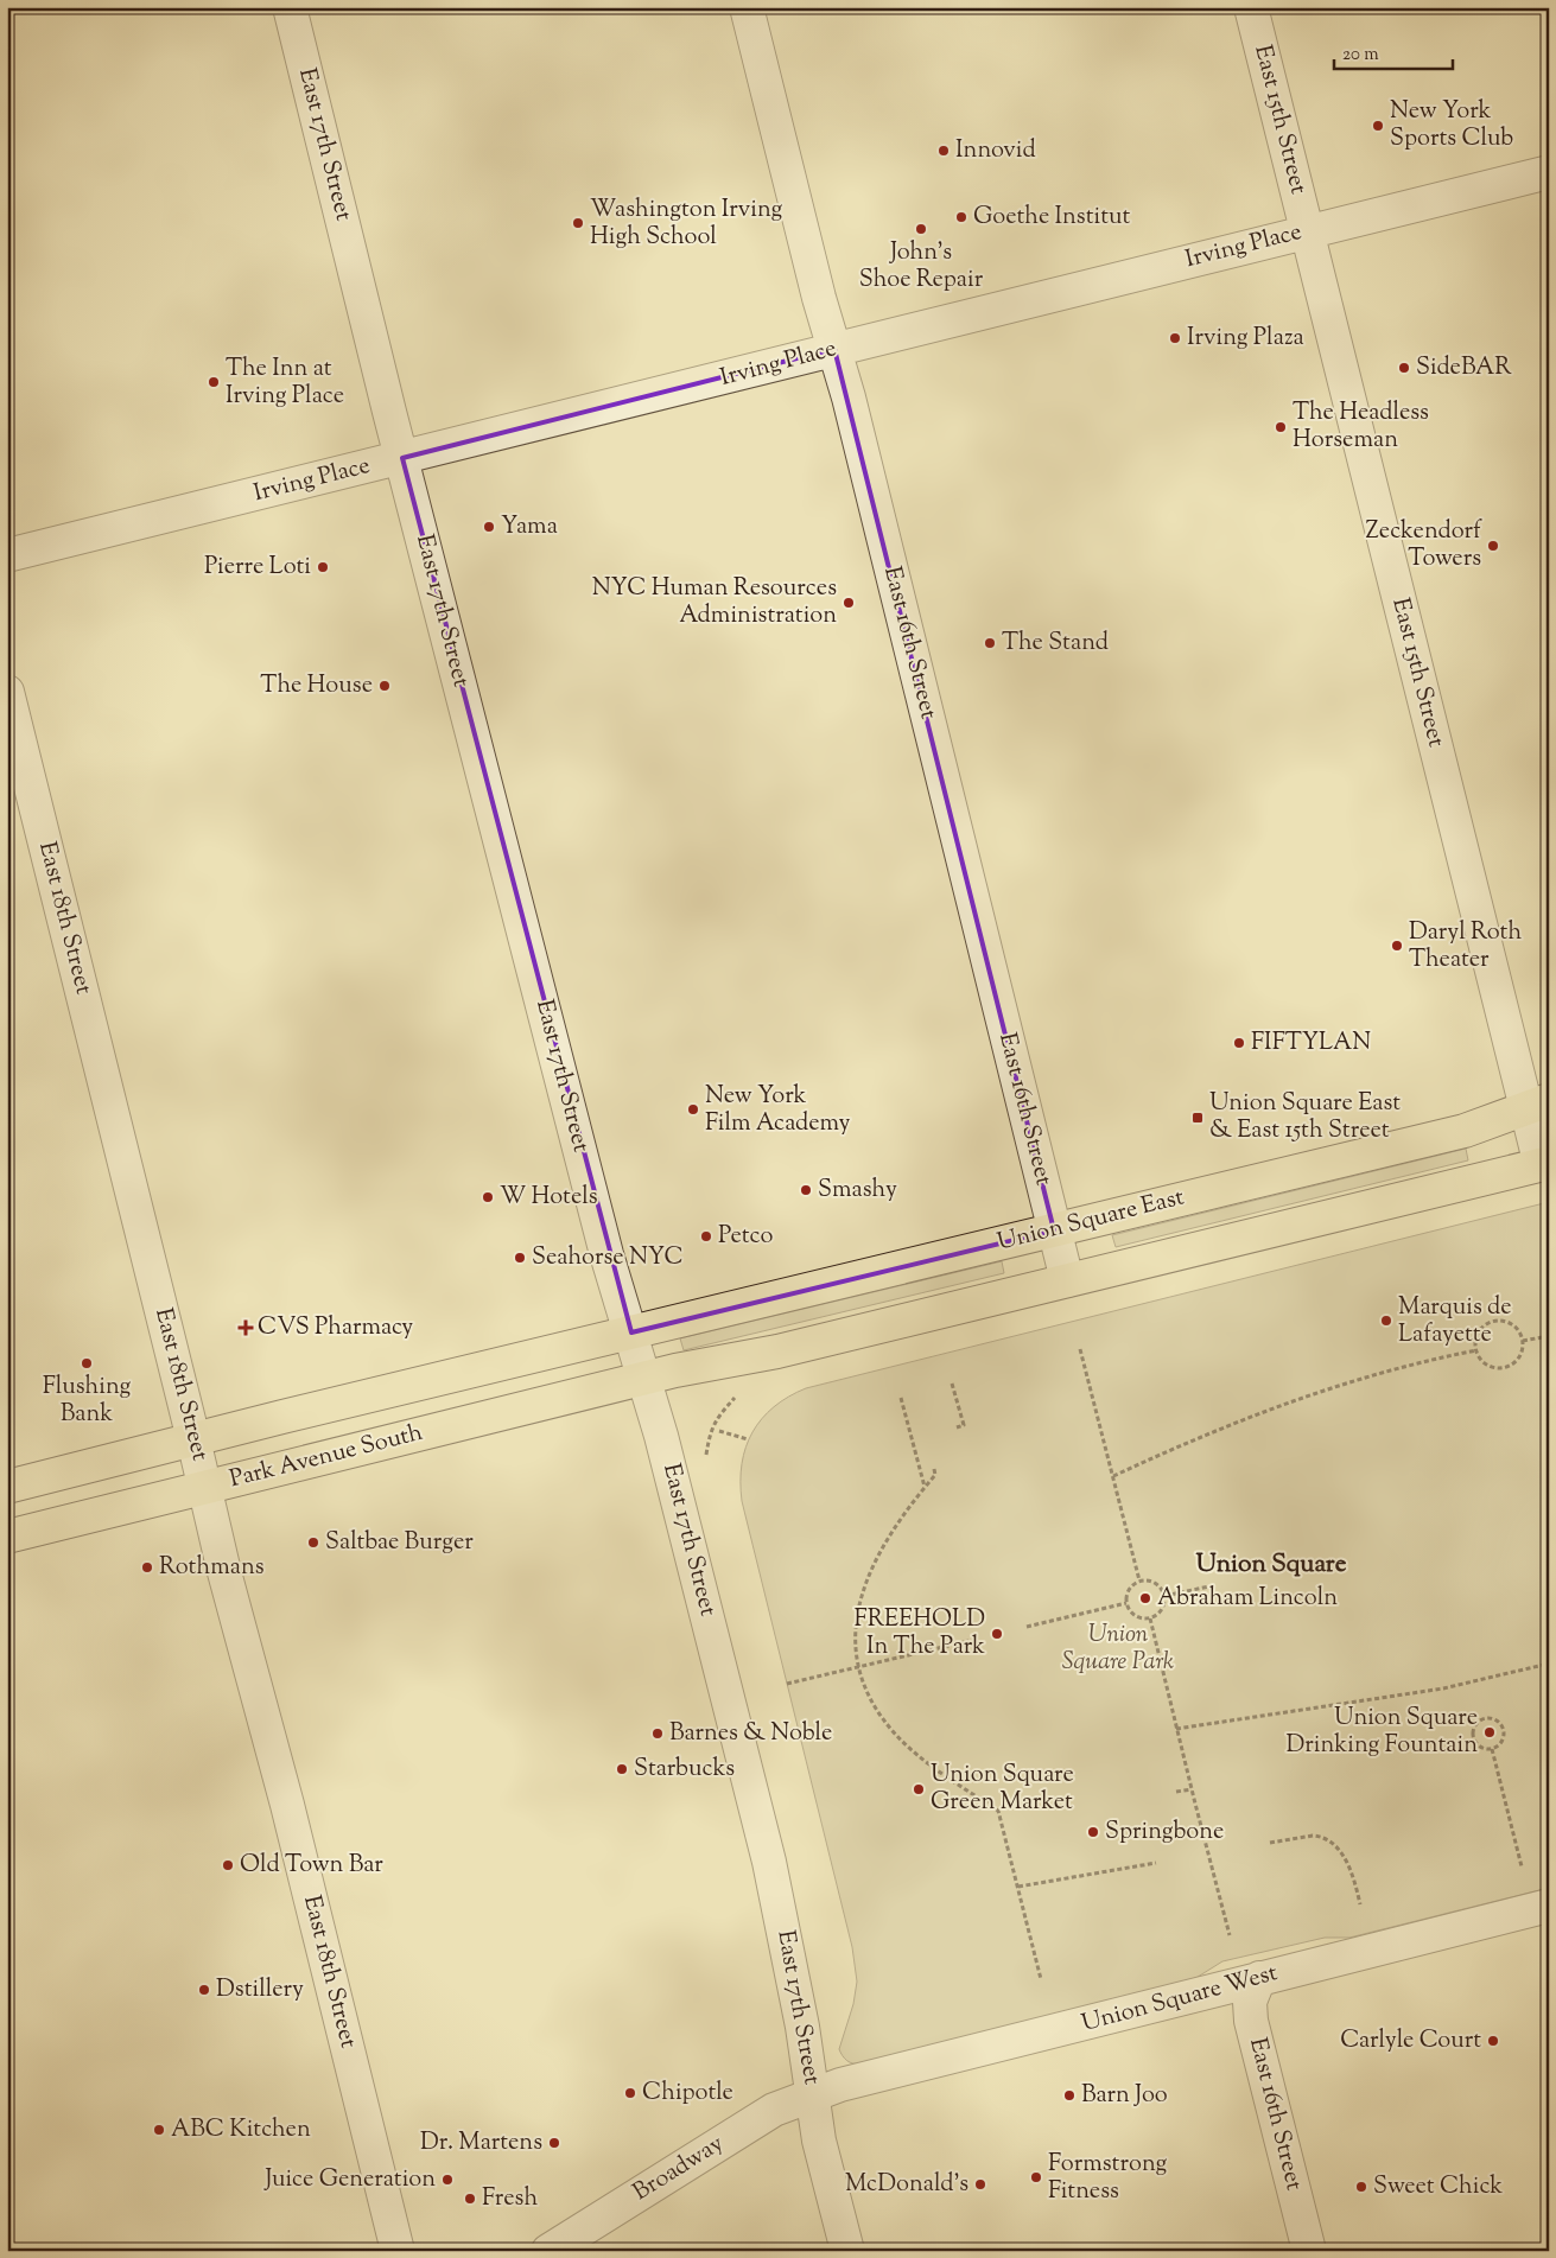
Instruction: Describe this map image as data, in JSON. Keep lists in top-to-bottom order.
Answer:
{
  "streets": {
    "main road": ["Union Square East", "Park Avenue South"],
    "street": [
      "East 15th Street",
      "East 17th Street",
      "Irving Place",
      "East 16th Street",
      "East 18th Street",
      "Union Square West",
      "Broadway"
    ]
  },
  "crossings": [
    ["East 15th Street", "Irving Place"],
    ["East 15th Street", "Union Square East"],
    ["East 17th Street", "Irving Place"],
    ["East 17th Street", "Union Square East"],
    ["East 17th Street", "Park Avenue South"],
    ["East 17th Street", "Union Square West"],
    ["East 17th Street", "Broadway"],
    ["Irving Place", "East 16th Street"],
    ["East 16th Street", "Union Square East"],
    ["East 16th Street", "Union Square West"],
    ["East 18th Street", "Park Avenue South"],
    ["Union Square East", "Park Avenue South"],
    ["Union Square West", "Broadway"]
  ],
  "districts": ["Union Square"],
  "parks": ["Union Square Park"],
  "places": {
    "other": [
      "New York Sports Club",
      "Innovid",
      "Goethe Institut",
      "Washington Irving High School",
      "John's Shoe Repair",
      "Irving Plaza",
      "SideBAR",
      "The Inn at Irving Place",
      "The Headless Horseman",
      "Yama",
      "Zeckendorf Towers",
      "Pierre Loti",
      "NYC Human Resources Administration",
      "The Stand",
      "The House",
      "Daryl Roth Theater",
      "FIFTYLAN",
      "New York Film Academy",
      "Smashy",
      "W Hotels",
      "Petco",
      "Seahorse NYC",
      "Marquis de Lafayette",
      "Flushing Bank",
      "Saltbae Burger",
      "Rothmans",
      "Abraham Lincoln",
      "FREEHOLD In The Park",
      "Union Square Drinking Fountain",
      "Barnes & Noble",
      "Starbucks",
      "Union Square Green Market",
      "Springbone",
      "Old Town Bar",
      "Dstillery",
      "Carlyle Court",
      "Chipotle",
      "Barn Joo",
      "ABC Kitchen",
      "Dr. Martens",
      "Formstrong Fitness",
      "Juice Generation",
      "McDonald's",
      "Sweet Chick",
      "Fresh"
    ],
    "transit": ["Union Square East & East 15th Street"],
    "health": ["CVS Pharmacy"]
  },
  "scale_bar": "20 m"
}
